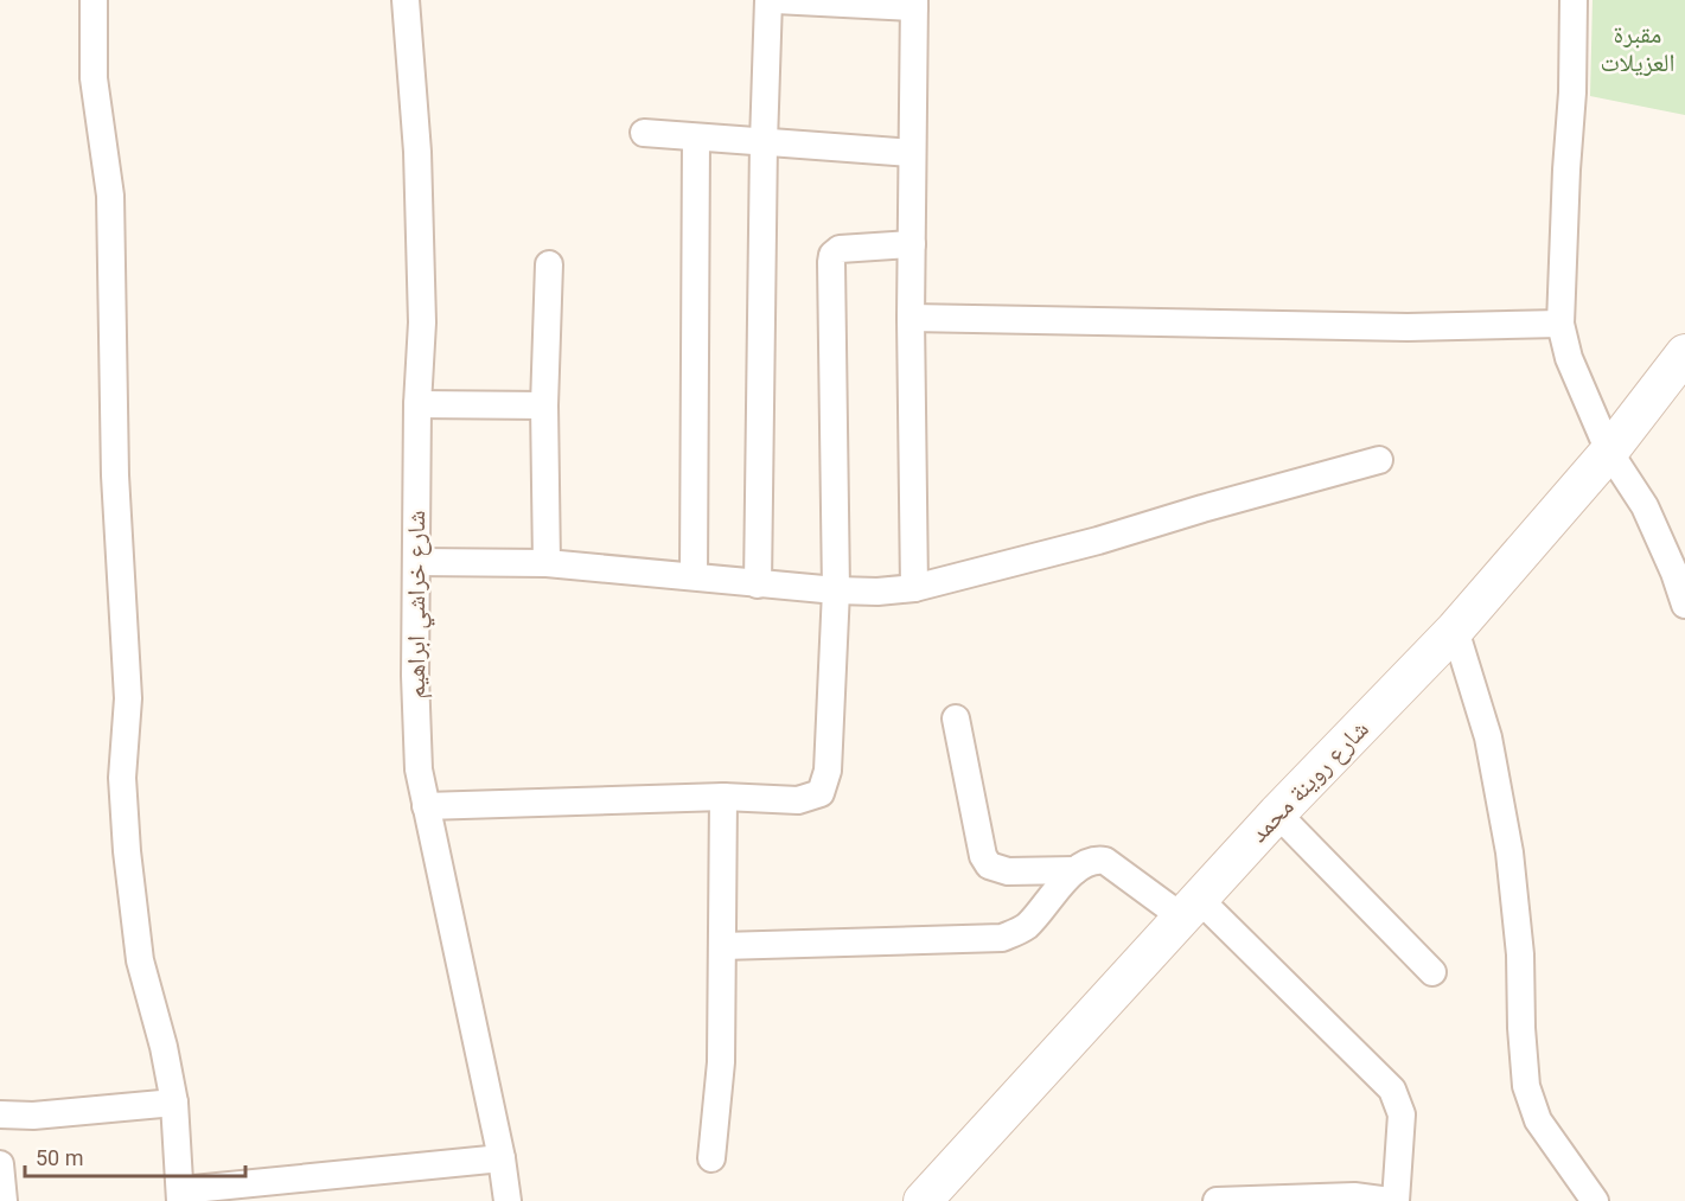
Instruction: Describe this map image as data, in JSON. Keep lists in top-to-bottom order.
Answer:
{
  "streets": {
    "main road": ["شارع روينة محمد"],
    "street": ["شارع خراشي ابراهيم"]
  },
  "parks": ["مقبرة العزيلات"],
  "scale_bar": "50 m"
}
